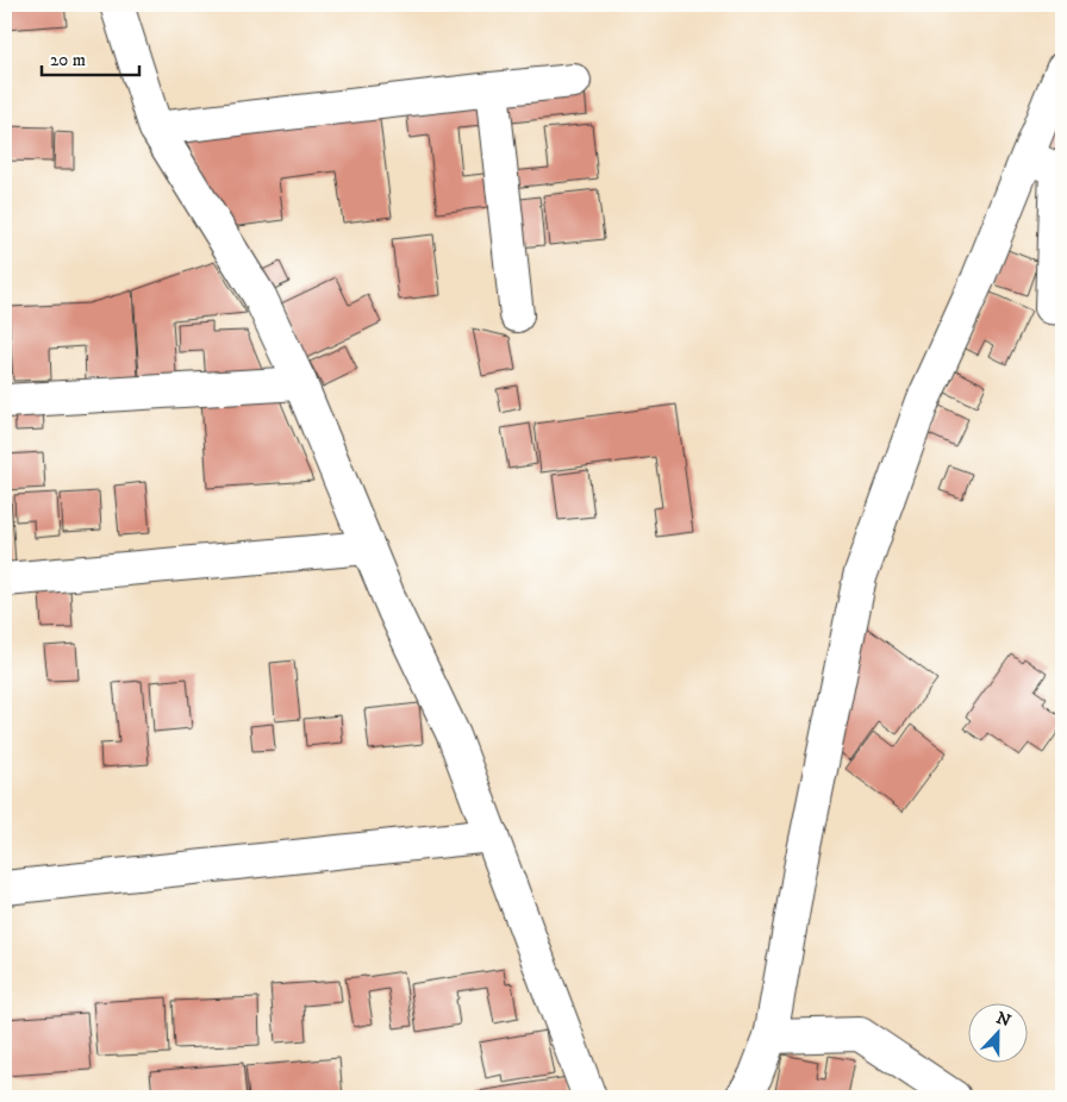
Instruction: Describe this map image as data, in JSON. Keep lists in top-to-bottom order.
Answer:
{
  "scale_bar": "20 m",
  "north": "top"
}
